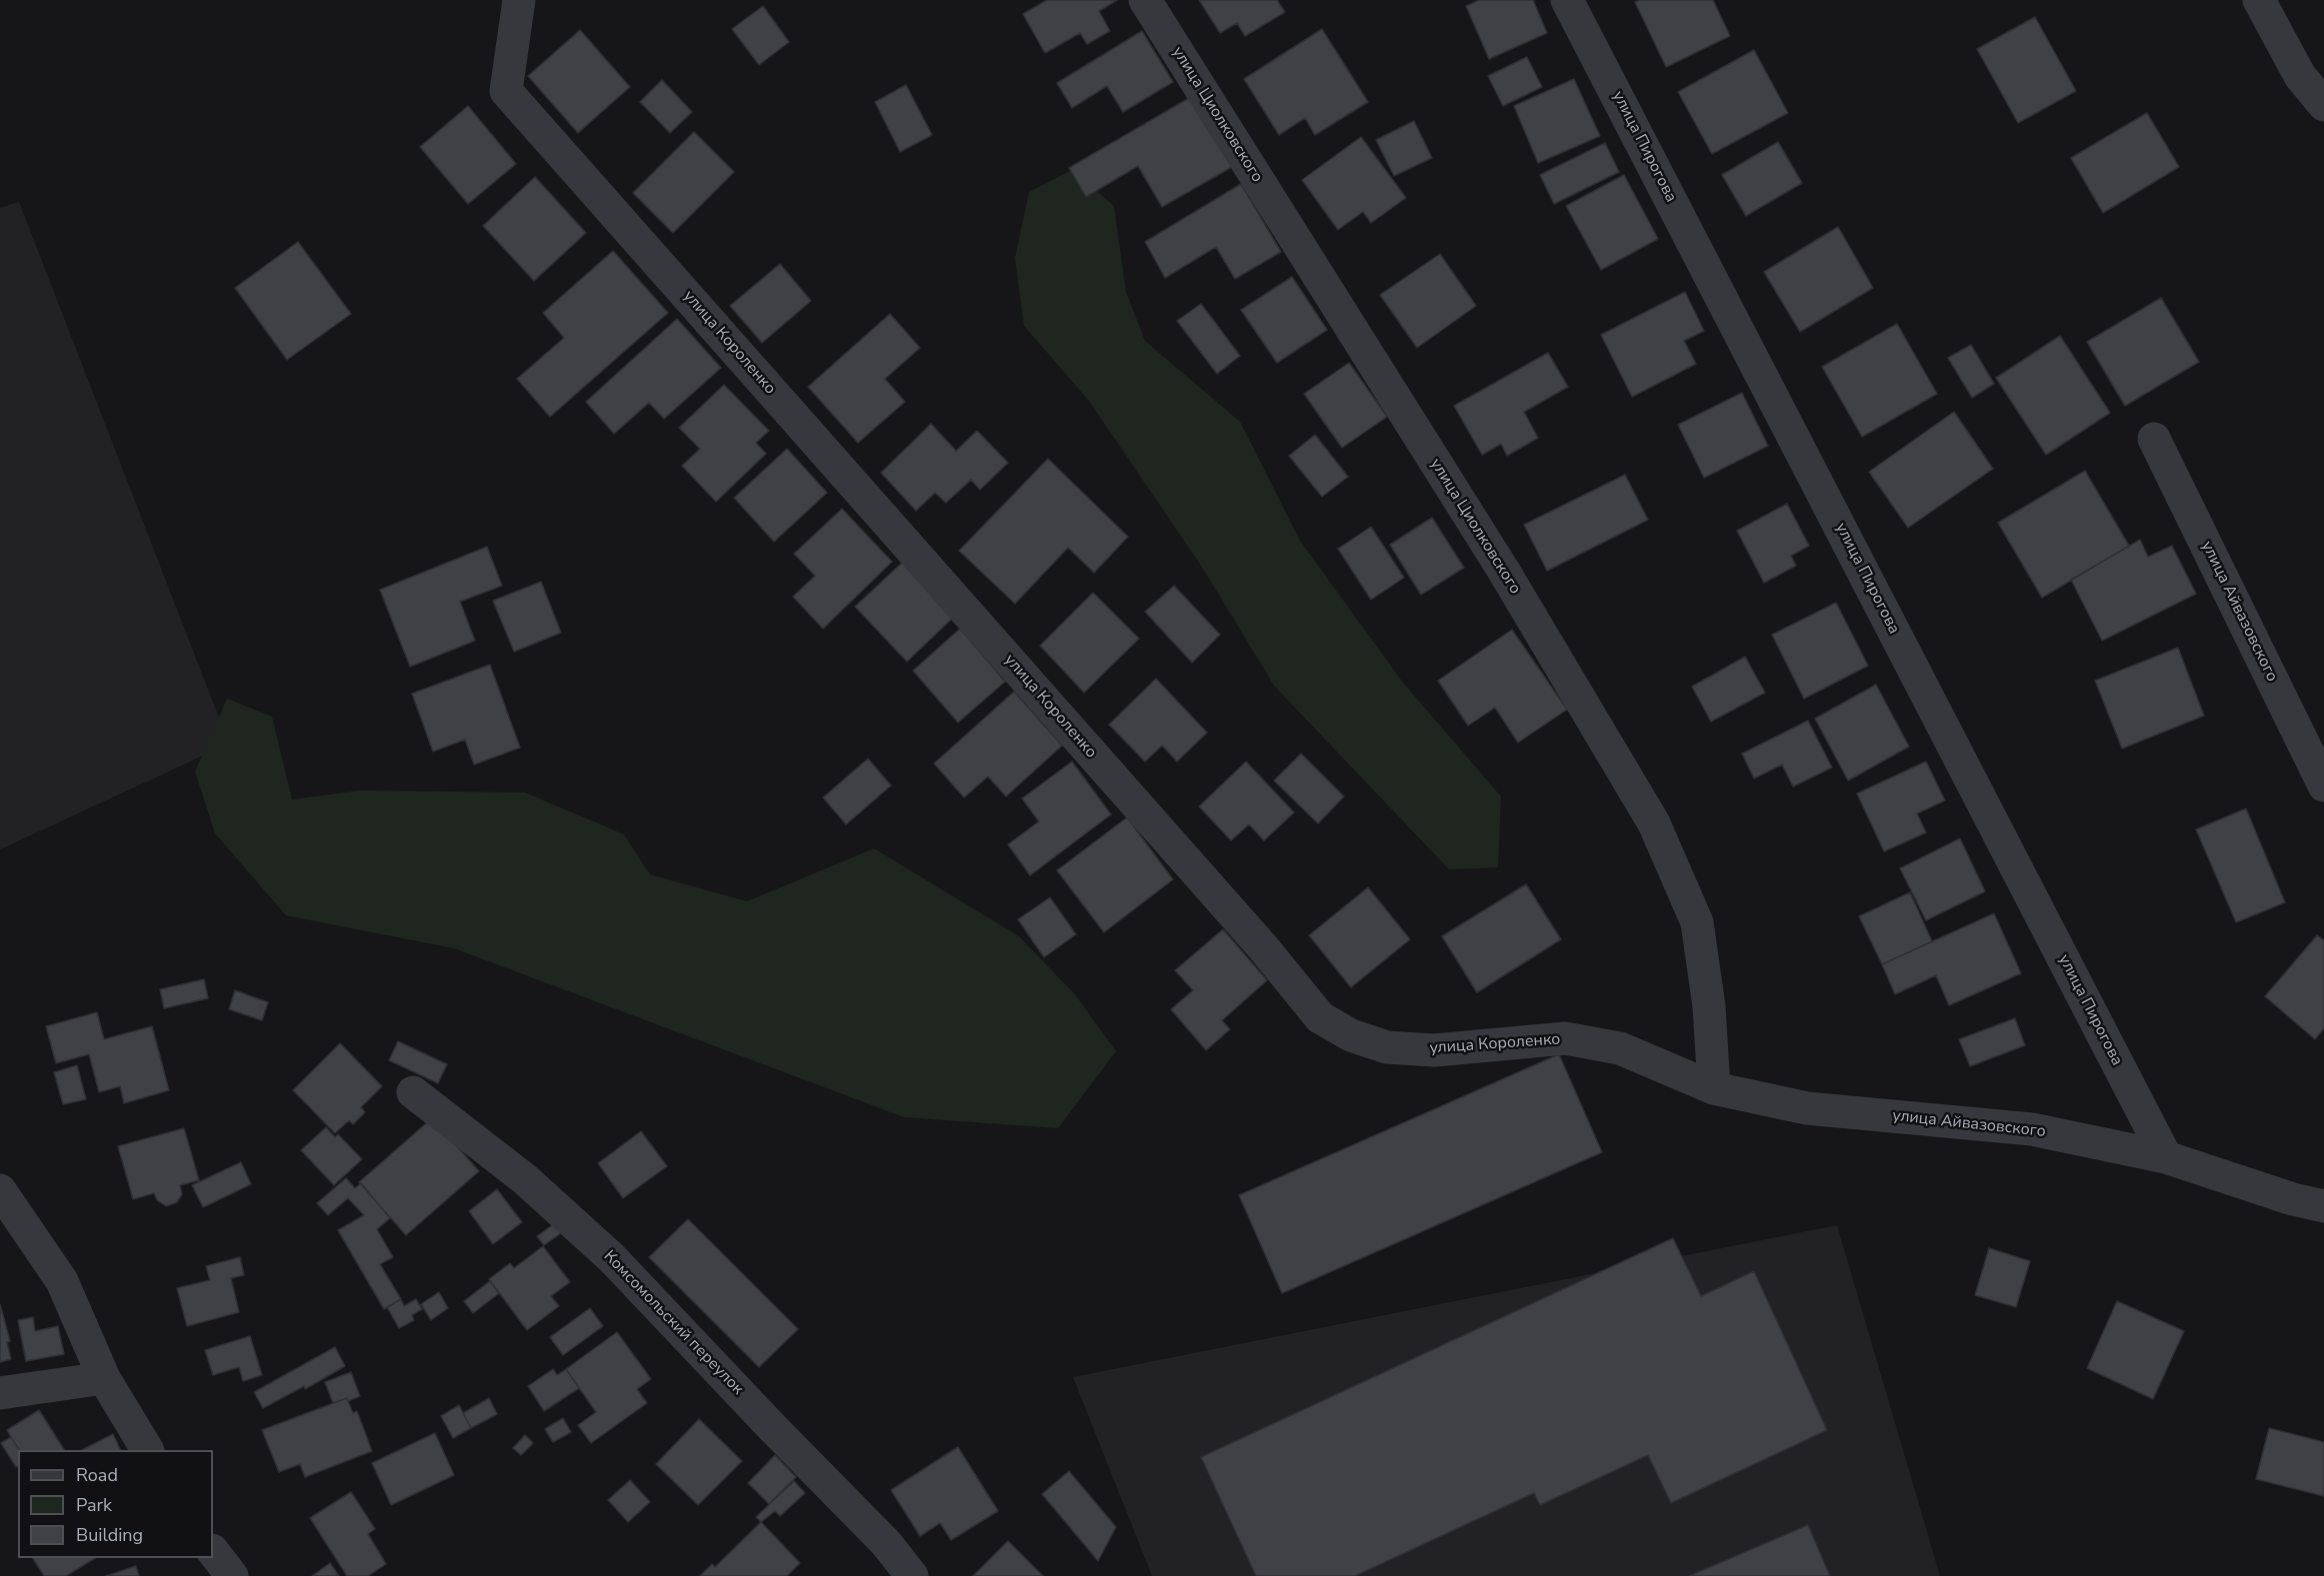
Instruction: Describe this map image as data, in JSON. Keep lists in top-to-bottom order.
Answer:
{
  "streets": {
    "street": [
      "улица Циолковского",
      "улица Пирогова",
      "улица Короленко",
      "улица Айвазовского",
      "Комсомольский переулок"
    ]
  },
  "crossings": [
    ["улица Циолковского", "улица Короленко"],
    ["улица Циолковского", "улица Айвазовского"],
    ["улица Пирогова", "улица Айвазовского"],
    ["улица Короленко", "улица Айвазовского"]
  ],
  "legend": ["Road", "Park", "Building"]
}
